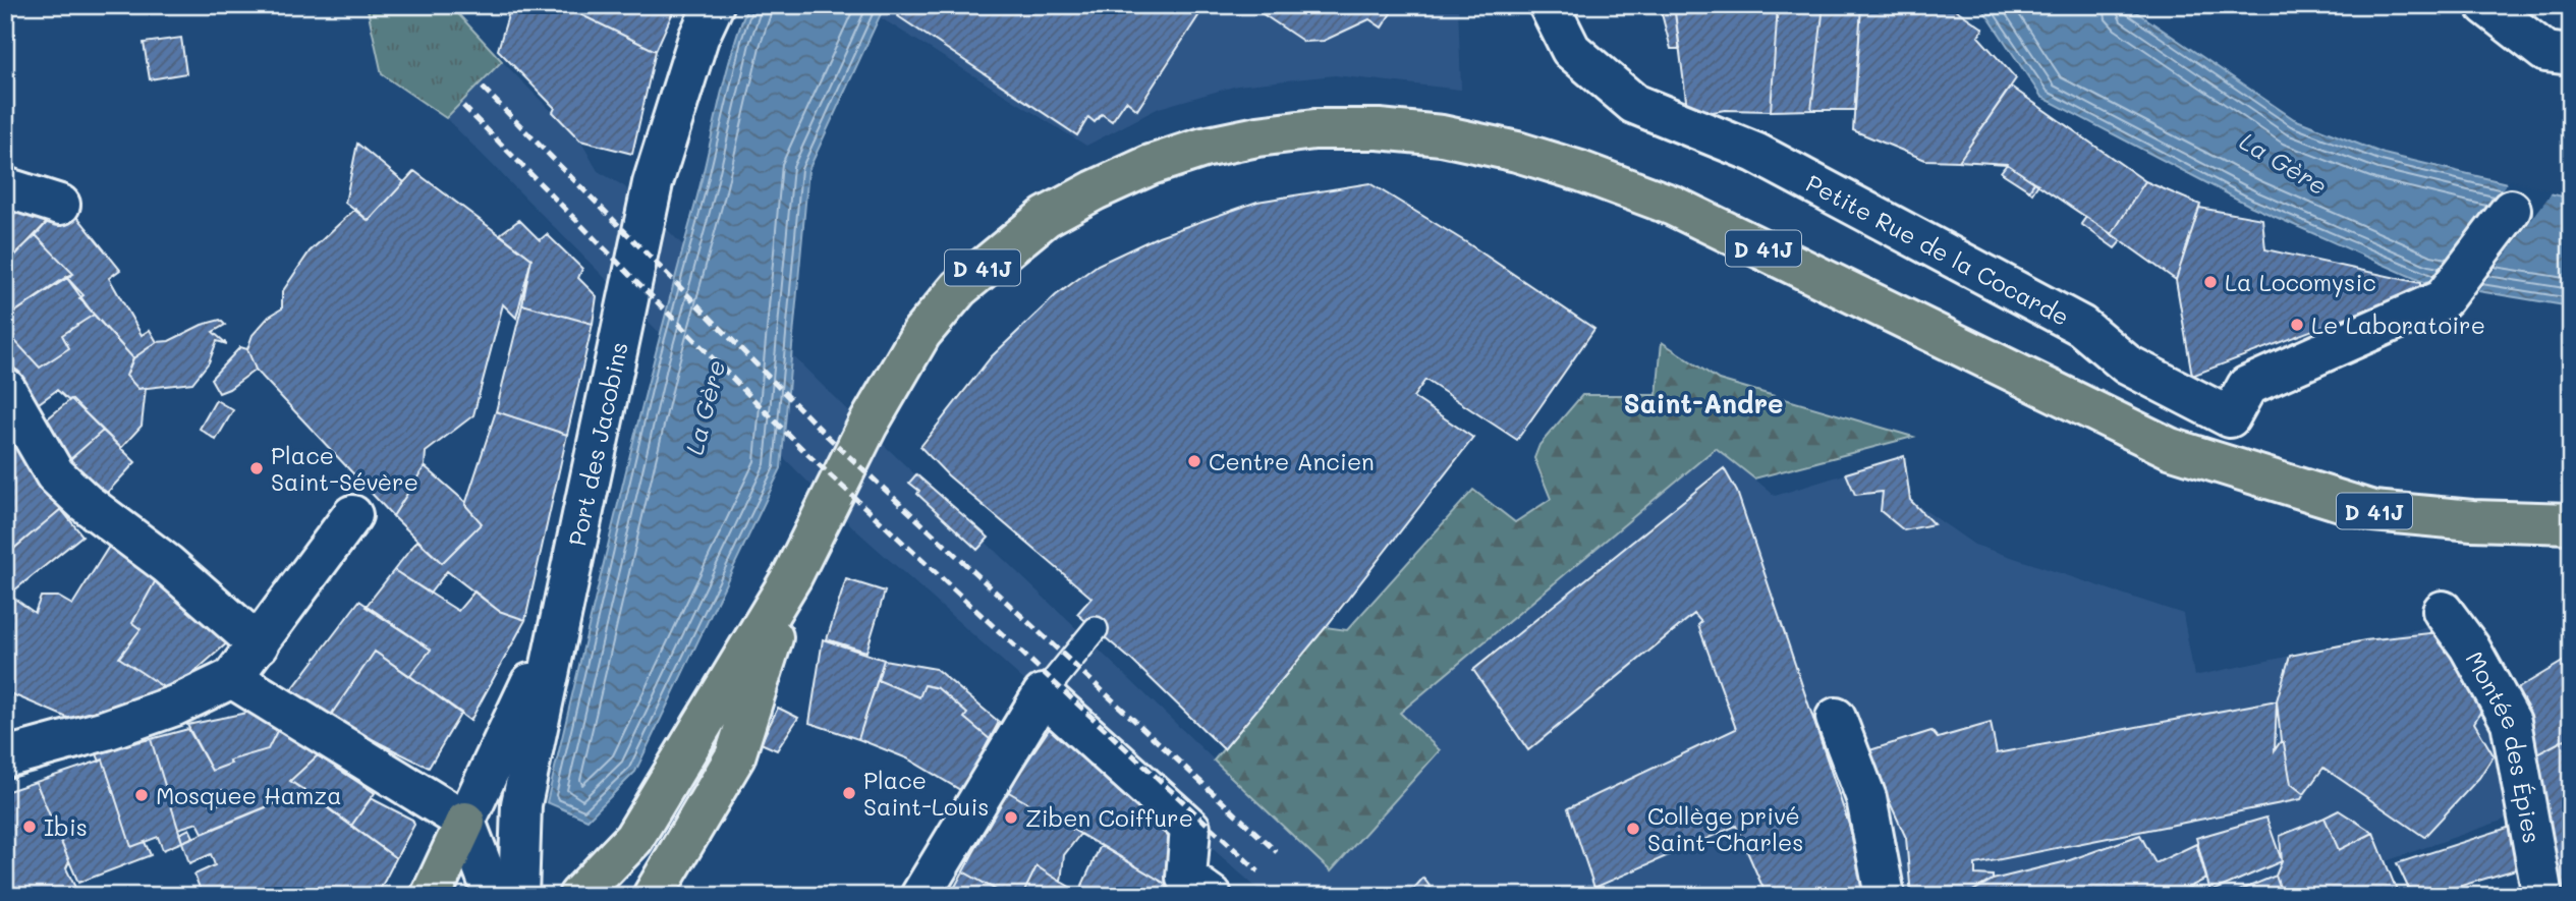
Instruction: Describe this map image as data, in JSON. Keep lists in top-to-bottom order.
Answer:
{
  "streets": {
    "main road": ["D 41J"],
    "street": ["Petite Rue de la Cocarde", "Port des Jacobins", "Montée des Épies"]
  },
  "districts": ["Saint-Andre"],
  "water": ["La Gère"],
  "places": [
    "La Locomysic",
    "Le Laboratoire",
    "Centre Ancien",
    "Place Saint-Sévère",
    "Place Saint-Louis",
    "Mosquee Hamza",
    "Ziben Coiffure",
    "Ibis",
    "Collège privé Saint-Charles"
  ]
}
